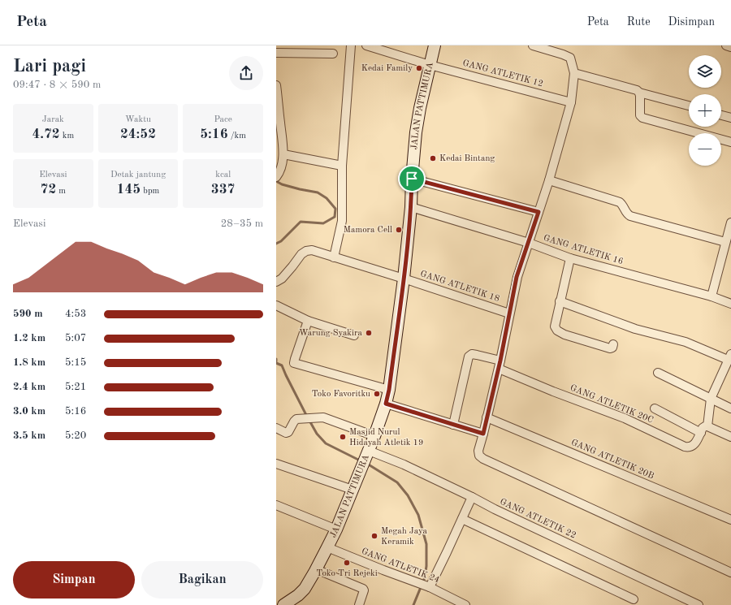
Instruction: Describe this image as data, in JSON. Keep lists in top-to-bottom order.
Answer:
{
  "streets": {
    "street": [
      "GANG ATLETIK 12",
      "JALAN PATTIMURA",
      "GANG ATLETIK 16",
      "GANG ATLETIK 18",
      "GANG ATLETIK 20C",
      "GANG ATLETIK 20B",
      "GANG ATLETIK 22",
      "GANG ATLETIK 24"
    ]
  },
  "crossings": [
    ["GANG ATLETIK 12", "JALAN PATTIMURA"],
    ["JALAN PATTIMURA", "GANG ATLETIK 16"],
    ["JALAN PATTIMURA", "GANG ATLETIK 18"],
    ["JALAN PATTIMURA", "GANG ATLETIK 22"],
    ["JALAN PATTIMURA", "GANG ATLETIK 24"]
  ],
  "places": [
    "Kedai Family",
    "Kedai Bintang",
    "Mamora Cell",
    "Warung Syakira",
    "Toko Favoritku",
    "Masjid Nurul Hidayah Atletik 19",
    "Megah Jaya Keramik",
    "Toko Tri Rejeki"
  ],
  "page": {
    "header": "Peta",
    "nav": ["Peta", "Rute", "Disimpan"],
    "heading": ["Lari pagi", "09:47 · 8 × 590 m"],
    "map_buttons": ["+", "−"],
    "stats": [
      ["Jarak", "4.72 km"],
      ["Waktu", "24:52"],
      ["Pace", "5:16 /km"],
      ["Elevasi", "72 m"],
      ["Detak jantung", "145 bpm"],
      ["kcal", "337"]
    ],
    "chart": ["Elevasi", "28–35 m"],
    "list": [
      {
        "name": "590 m",
        "note": "4:53"
      },
      {
        "name": "1.2 km",
        "note": "5:07"
      },
      {
        "name": "1.8 km",
        "note": "5:15"
      },
      {
        "name": "2.4 km",
        "note": "5:21"
      },
      {
        "name": "3.0 km",
        "note": "5:16"
      },
      {
        "name": "3.5 km",
        "note": "5:20"
      }
    ],
    "buttons": ["Simpan", "Bagikan"]
  }
}
